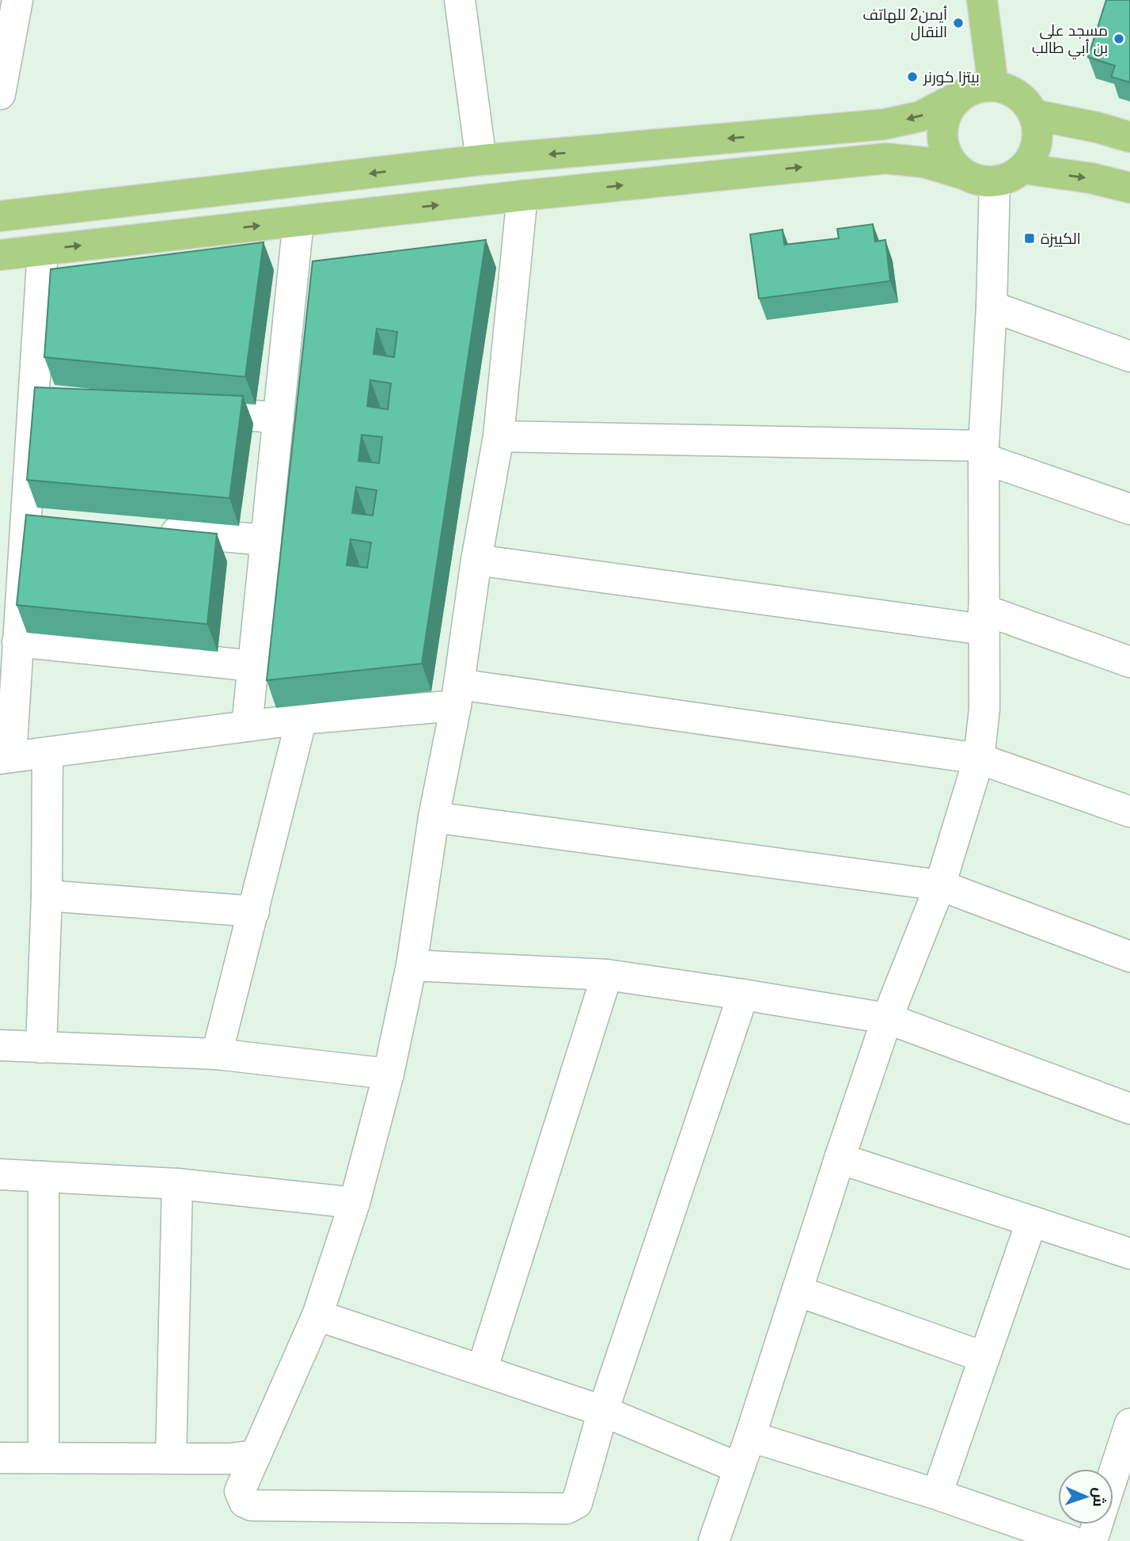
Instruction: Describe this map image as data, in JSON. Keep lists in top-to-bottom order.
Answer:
{
  "places": {
    "other": ["أيمن2 للهاتف النقال", "مسجد علي بن أبي طالب", "بيتزا كورنر"],
    "transit": ["الكييزة"]
  },
  "north": "right"
}
